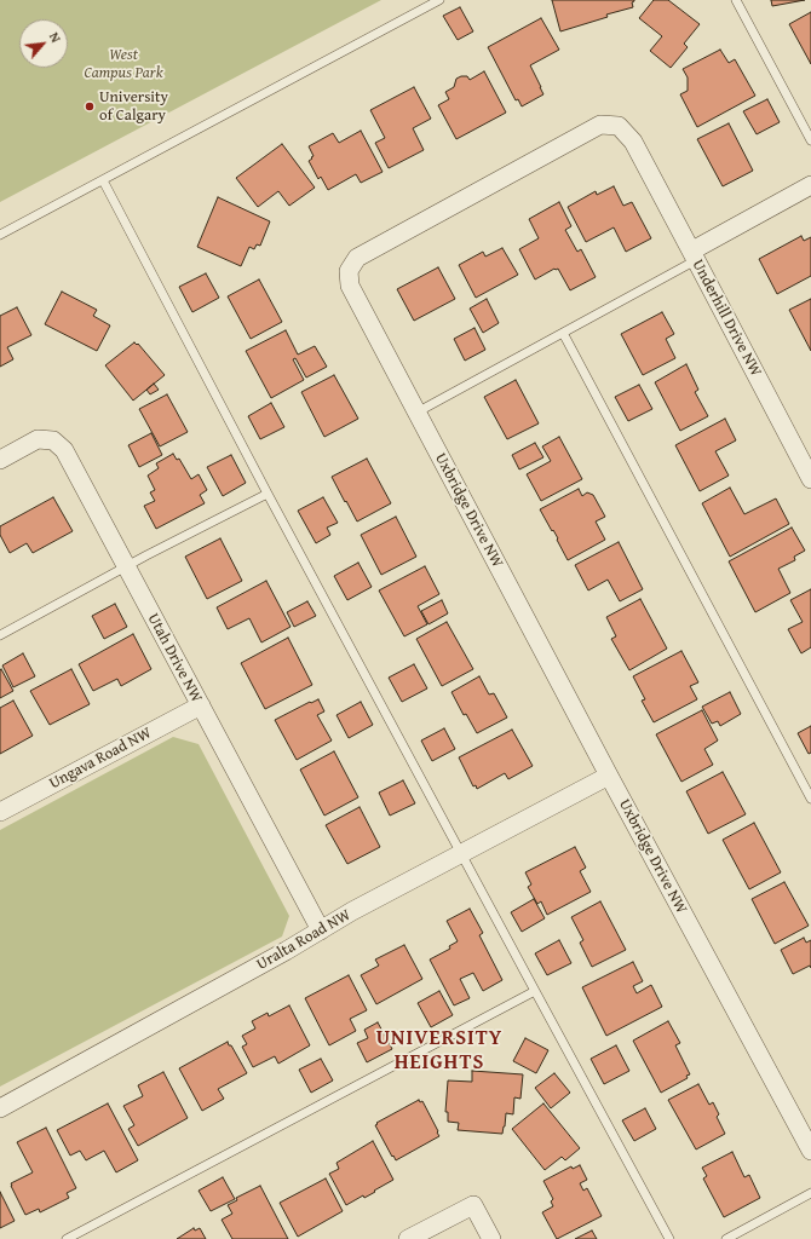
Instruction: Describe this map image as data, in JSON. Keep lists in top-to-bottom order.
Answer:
{
  "streets": {
    "street": [
      "Underhill Drive NW",
      "Uxbridge Drive NW",
      "Utah Drive NW",
      "Ungava Road NW",
      "Uralta Road NW"
    ]
  },
  "crossings": [
    ["Underhill Drive NW", "Uxbridge Drive NW"],
    ["Uxbridge Drive NW", "Uralta Road NW"],
    ["Utah Drive NW", "Ungava Road NW"],
    ["Utah Drive NW", "Uralta Road NW"]
  ],
  "districts": ["UNIVERSITY HEIGHTS"],
  "parks": ["West Campus Park"],
  "places": ["University of Calgary"],
  "north": "top right"
}
